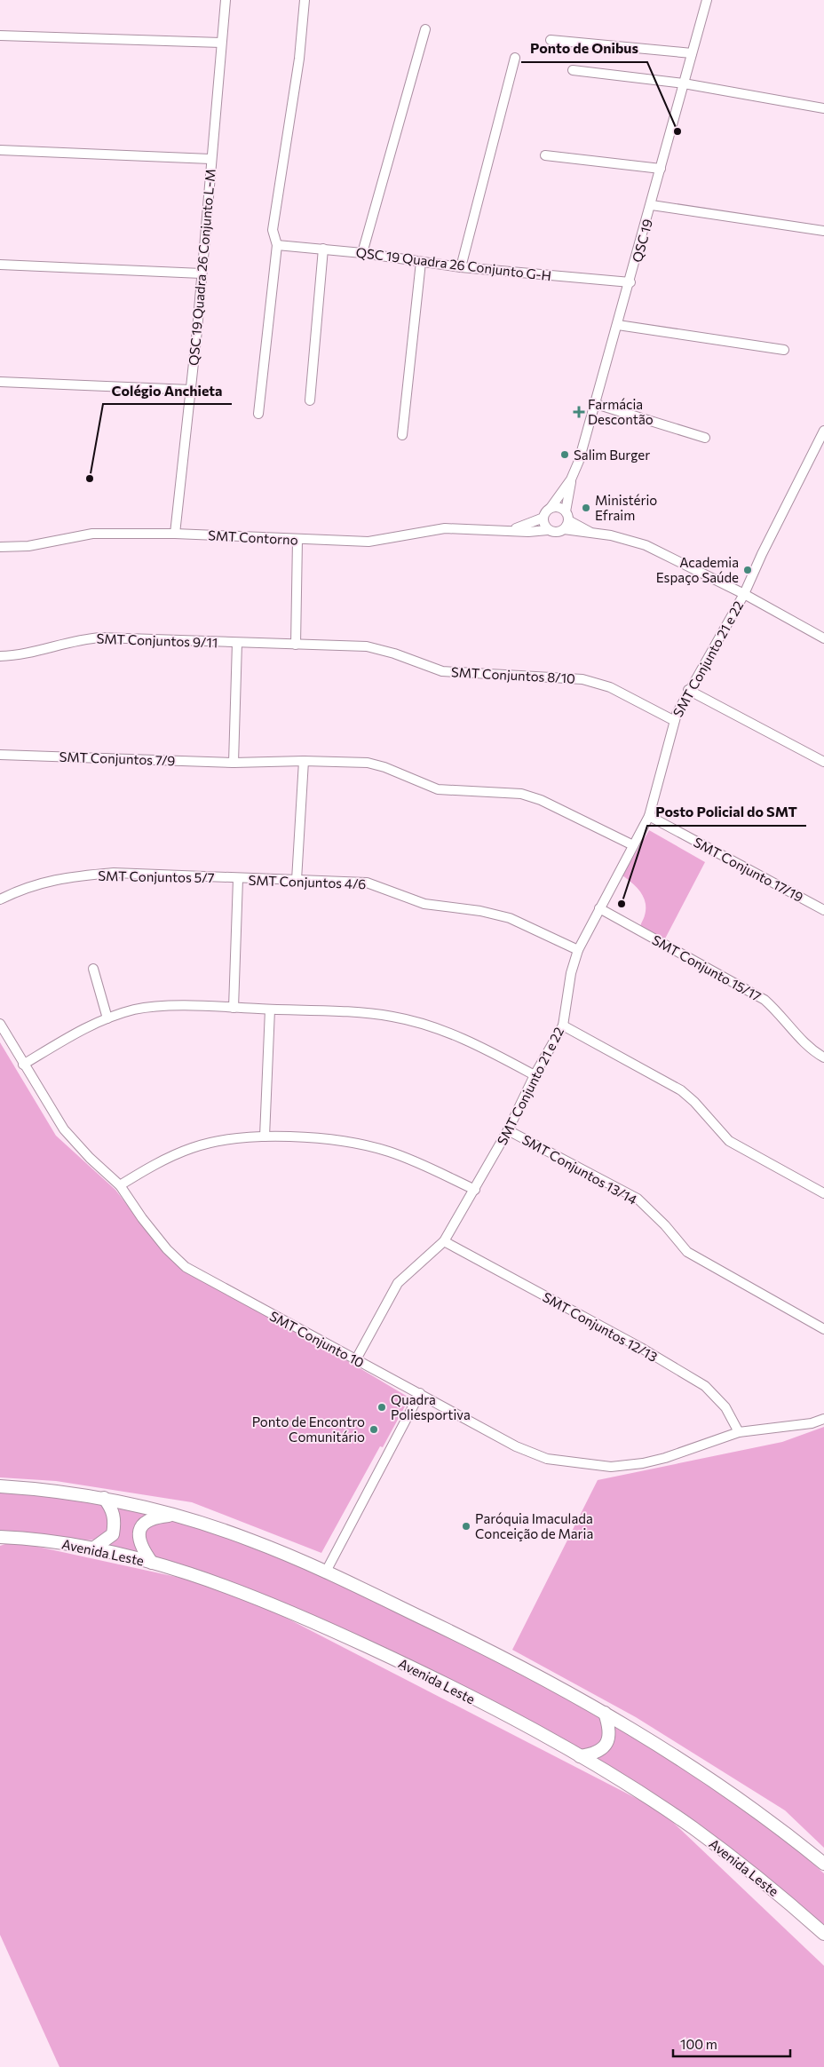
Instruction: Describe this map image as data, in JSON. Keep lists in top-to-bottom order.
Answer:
{
  "streets": {
    "main road": ["Avenida Leste"],
    "street": [
      "QSC 19",
      "QSC 19 Quadra 26 Conjunto G-H",
      "QSC 19 Quadra 26 Conjunto L-M",
      "SMT Contorno",
      "SMT Conjuntos 9/11",
      "SMT Conjunto 21 e 22",
      "SMT Conjuntos 8/10",
      "SMT Conjuntos 7/9",
      "SMT Conjunto 17/19",
      "SMT Conjuntos 5/7",
      "SMT Conjuntos 4/6",
      "SMT Conjunto 15/17",
      "SMT Conjuntos 13/14",
      "SMT Conjuntos 12/13",
      "SMT Conjunto 10"
    ]
  },
  "crossings": [
    ["QSC 19", "QSC 19 Quadra 26 Conjunto G-H"],
    ["QSC 19", "SMT Contorno"],
    ["QSC 19 Quadra 26 Conjunto L-M", "SMT Contorno"],
    ["SMT Conjuntos 9/11", "SMT Conjuntos 8/10"],
    ["SMT Conjunto 21 e 22", "SMT Conjuntos 8/10"],
    ["SMT Conjunto 21 e 22", "SMT Conjuntos 7/9"],
    ["SMT Conjunto 21 e 22", "SMT Conjunto 17/19"],
    ["SMT Conjunto 21 e 22", "SMT Conjuntos 4/6"],
    ["SMT Conjunto 21 e 22", "SMT Conjunto 15/17"],
    ["SMT Conjunto 21 e 22", "SMT Conjuntos 13/14"],
    ["SMT Conjunto 21 e 22", "SMT Conjuntos 12/13"],
    ["SMT Conjunto 21 e 22", "SMT Conjunto 10"],
    ["SMT Conjuntos 5/7", "SMT Conjuntos 4/6"],
    ["SMT Conjuntos 12/13", "SMT Conjunto 10"]
  ],
  "places": {
    "other": [
      "Ponto de Onibus",
      "Salim Burger",
      "Colégio Anchieta",
      "Ministério Efraim",
      "Academia Espaço Saúde",
      "Posto Policial do SMT",
      "Quadra Poliesportiva",
      "Ponto de Encontro Comunitário",
      "Paróquia Imaculada Conceição de Maria"
    ],
    "health": ["Farmácia Descontão"]
  },
  "scale_bar": "100 m"
}
